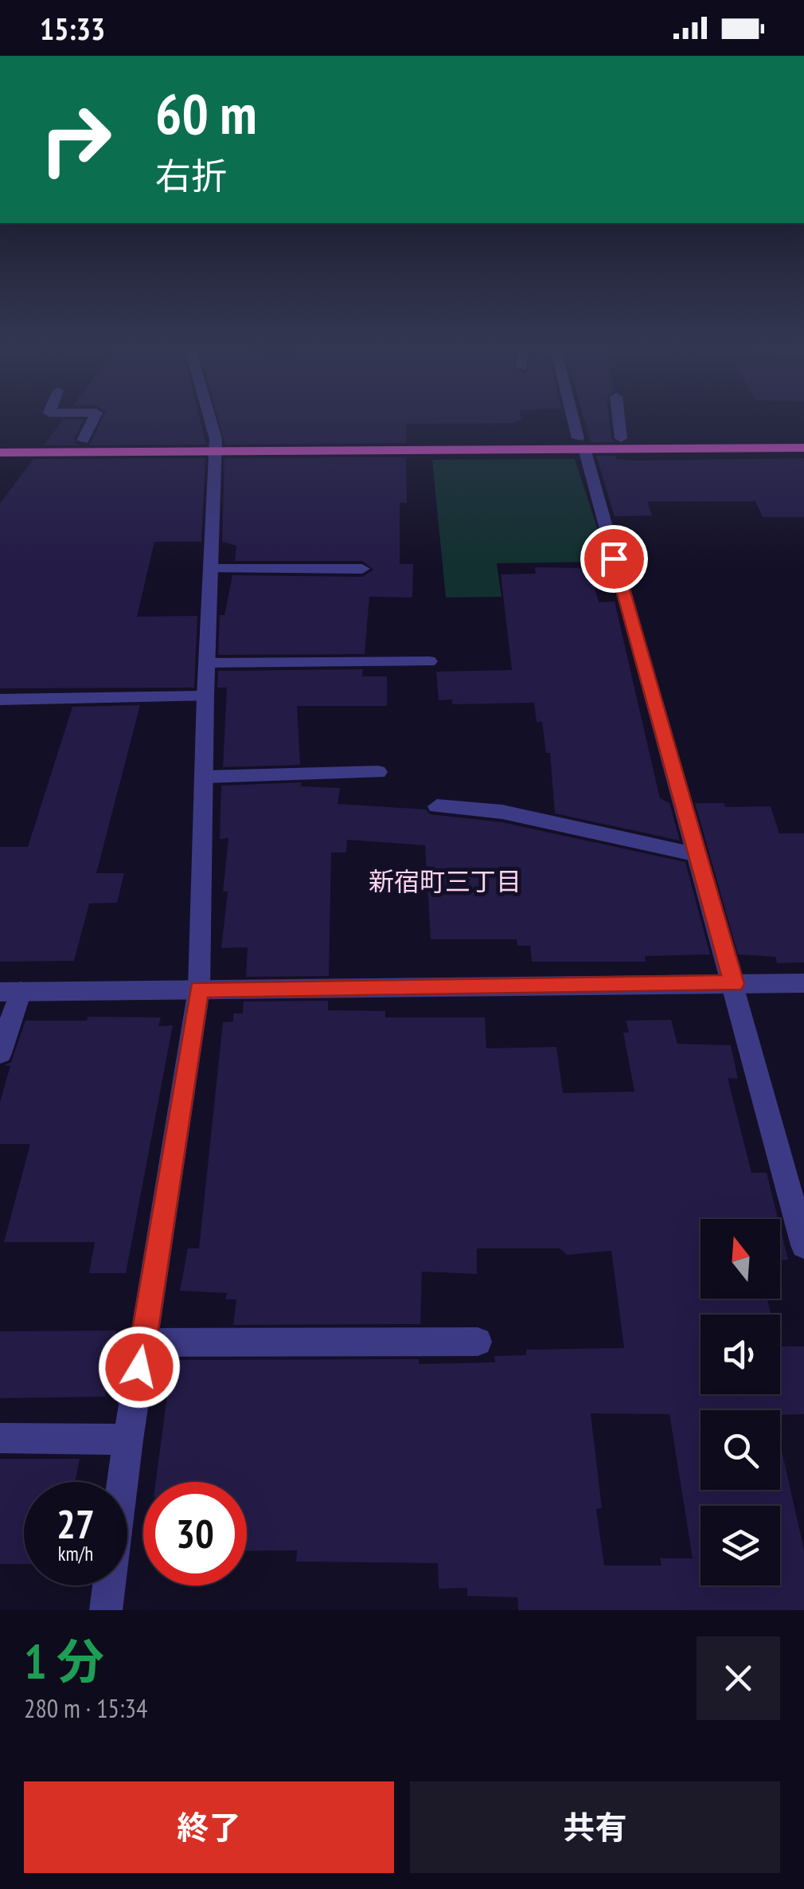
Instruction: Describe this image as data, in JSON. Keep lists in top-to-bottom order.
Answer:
{
  "districts": ["新宿町三丁目"],
  "north": "top",
  "page": {
    "status": "15:33",
    "turn": ["60 m", "右折"],
    "speed": "27 km/h",
    "limit": "30",
    "heading": ["1 分", "280 m · 15:34"],
    "buttons": ["終了", "共有"]
  }
}
